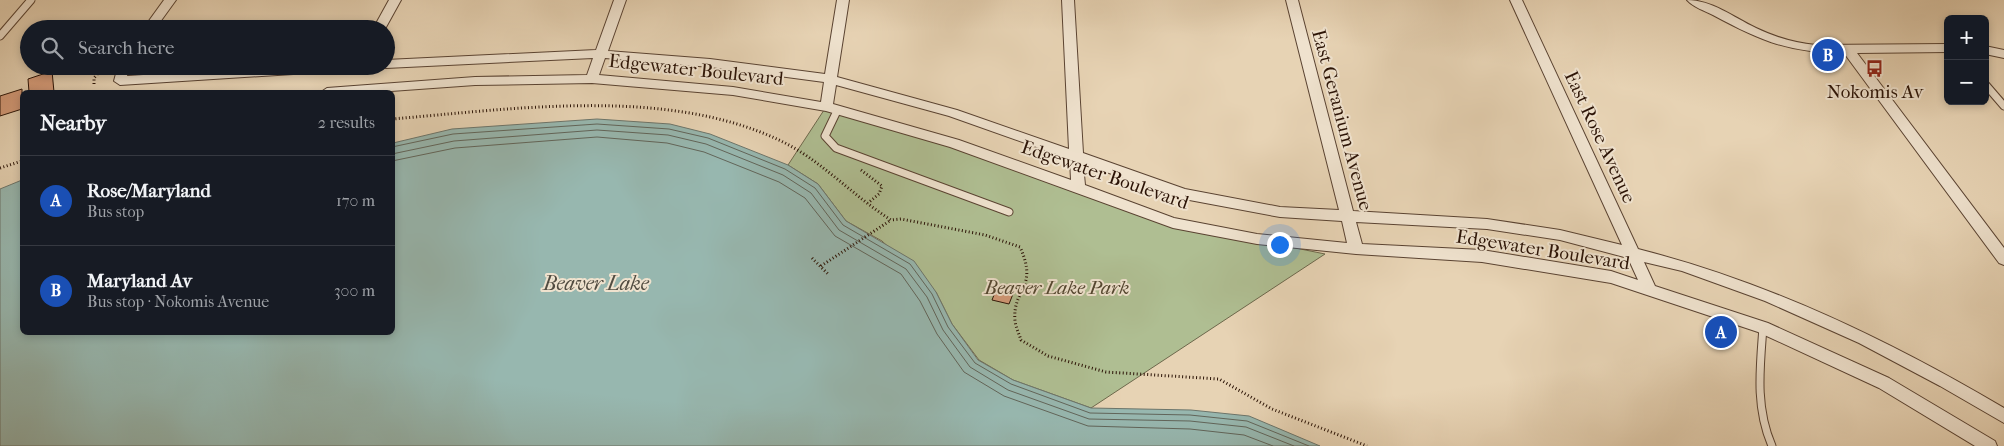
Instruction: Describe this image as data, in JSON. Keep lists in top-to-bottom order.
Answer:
{
  "streets": {
    "street": ["Edgewater Boulevard", "East Geranium Avenue", "East Rose Avenue"]
  },
  "crossings": [
    ["Edgewater Boulevard", "East Geranium Avenue"],
    ["Edgewater Boulevard", "East Rose Avenue"]
  ],
  "water": ["Beaver Lake"],
  "parks": ["Beaver Lake Park"],
  "places": {
    "bus stop": ["Nokomis Av"]
  },
  "page": {
    "map_buttons": ["+", "−"],
    "search": "Search here",
    "pins": ["B", "A"],
    "heading": ["Nearby", "2 results"],
    "list": [
      {
        "mark": "A",
        "name": "Rose/Maryland",
        "note": "Bus stop",
        "value": "170 m"
      },
      {
        "mark": "B",
        "name": "Maryland Av",
        "note": "Bus stop · Nokomis Avenue",
        "value": "300 m"
      }
    ]
  }
}
